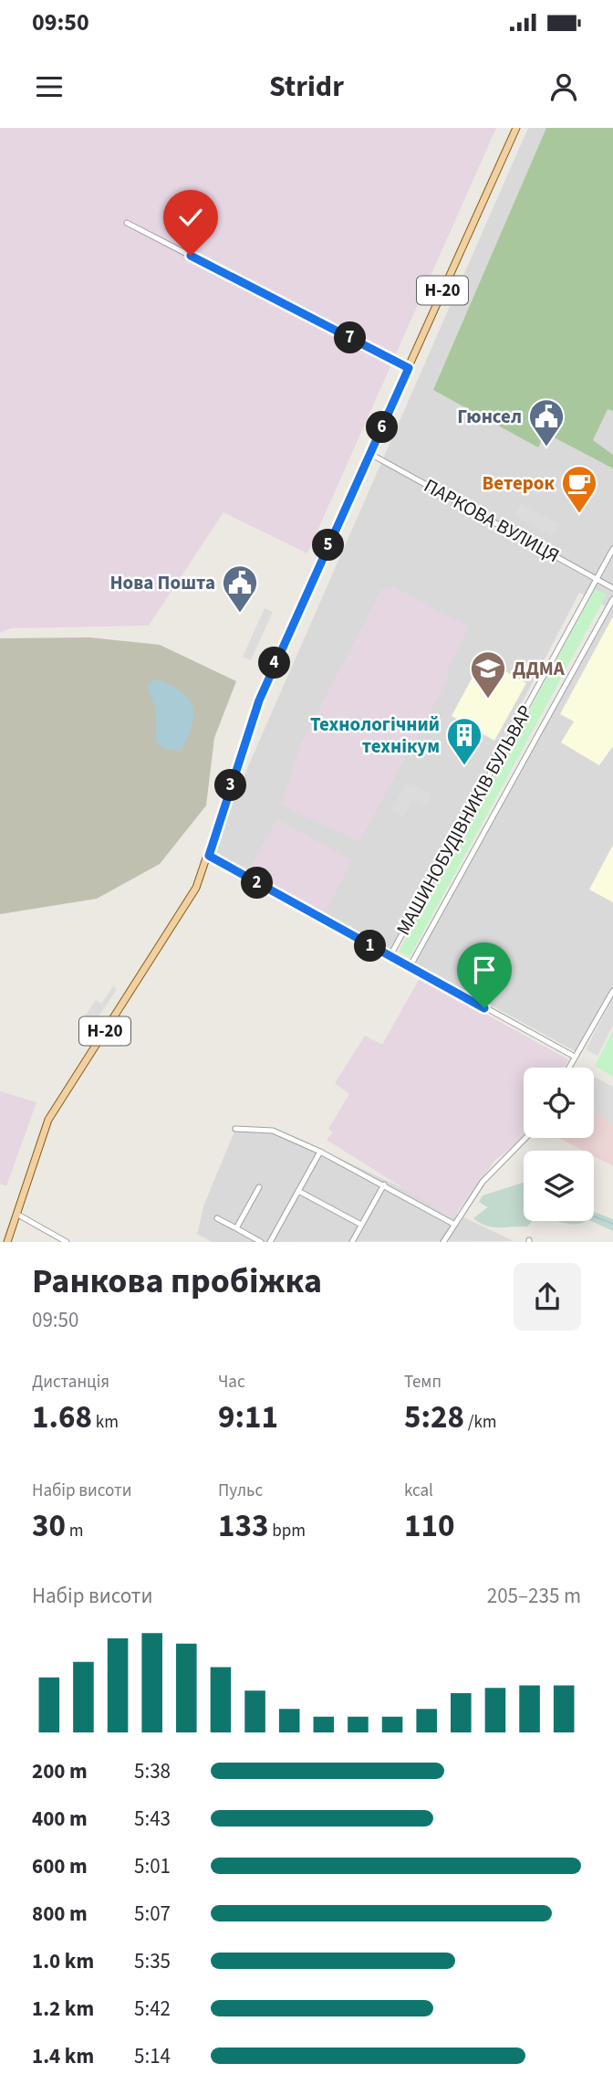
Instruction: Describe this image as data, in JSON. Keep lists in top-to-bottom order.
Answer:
{
  "streets": {
    "main road": ["Н-20"],
    "street": ["ПАРКОВА ВУЛИЦЯ", "МАШИНОБУДІВНИКІВ БУЛЬВАР"]
  },
  "crossings": [
    ["Н-20", "ПАРКОВА ВУЛИЦЯ"],
    ["ПАРКОВА ВУЛИЦЯ", "МАШИНОБУДІВНИКІВ БУЛЬВАР"]
  ],
  "places": {
    "public building": ["Гюнсел", "Нова Пошта"],
    "cafe": ["Ветерок"],
    "school or university": ["ДДМА"],
    "building": ["Технологічний технікум"]
  },
  "page": {
    "status": "09:50",
    "header": "Stridr",
    "pins": [
      "7",
      "6",
      "5",
      "4",
      "3",
      "2",
      "1"
    ],
    "heading": ["Ранкова пробіжка", "09:50"],
    "stats": [
      ["Дистанція", "1.68 km"],
      ["Час", "9:11"],
      ["Темп", "5:28 /km"],
      ["Набір висоти", "30 m"],
      ["Пульс", "133 bpm"],
      ["kcal", "110"]
    ],
    "chart": ["Набір висоти", "205–235 m"],
    "list": [
      {
        "name": "200 m",
        "note": "5:38"
      },
      {
        "name": "400 m",
        "note": "5:43"
      },
      {
        "name": "600 m",
        "note": "5:01"
      },
      {
        "name": "800 m",
        "note": "5:07"
      },
      {
        "name": "1.0 km",
        "note": "5:35"
      },
      {
        "name": "1.2 km",
        "note": "5:42"
      },
      {
        "name": "1.4 km",
        "note": "5:14"
      }
    ]
  }
}
